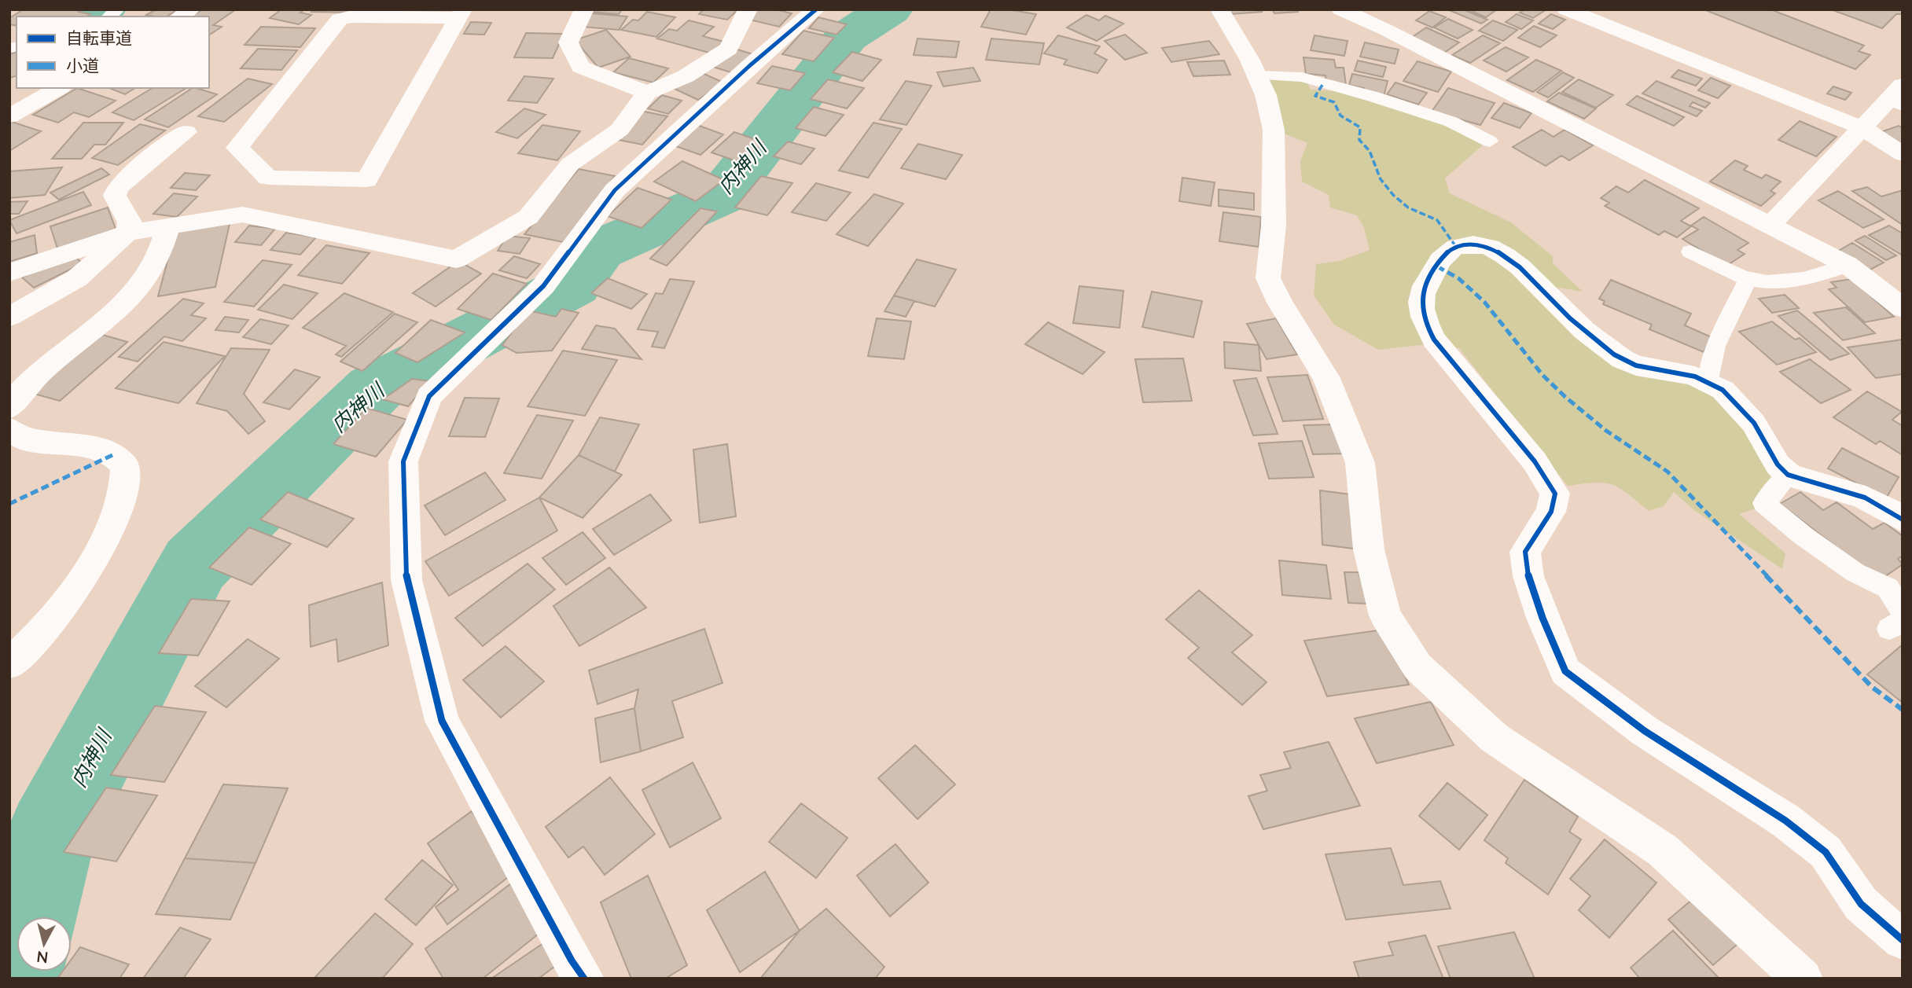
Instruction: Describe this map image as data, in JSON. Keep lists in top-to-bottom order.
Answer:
{
  "water": ["内神川"],
  "legend": ["自転車道", "小道"],
  "north": "bottom"
}
